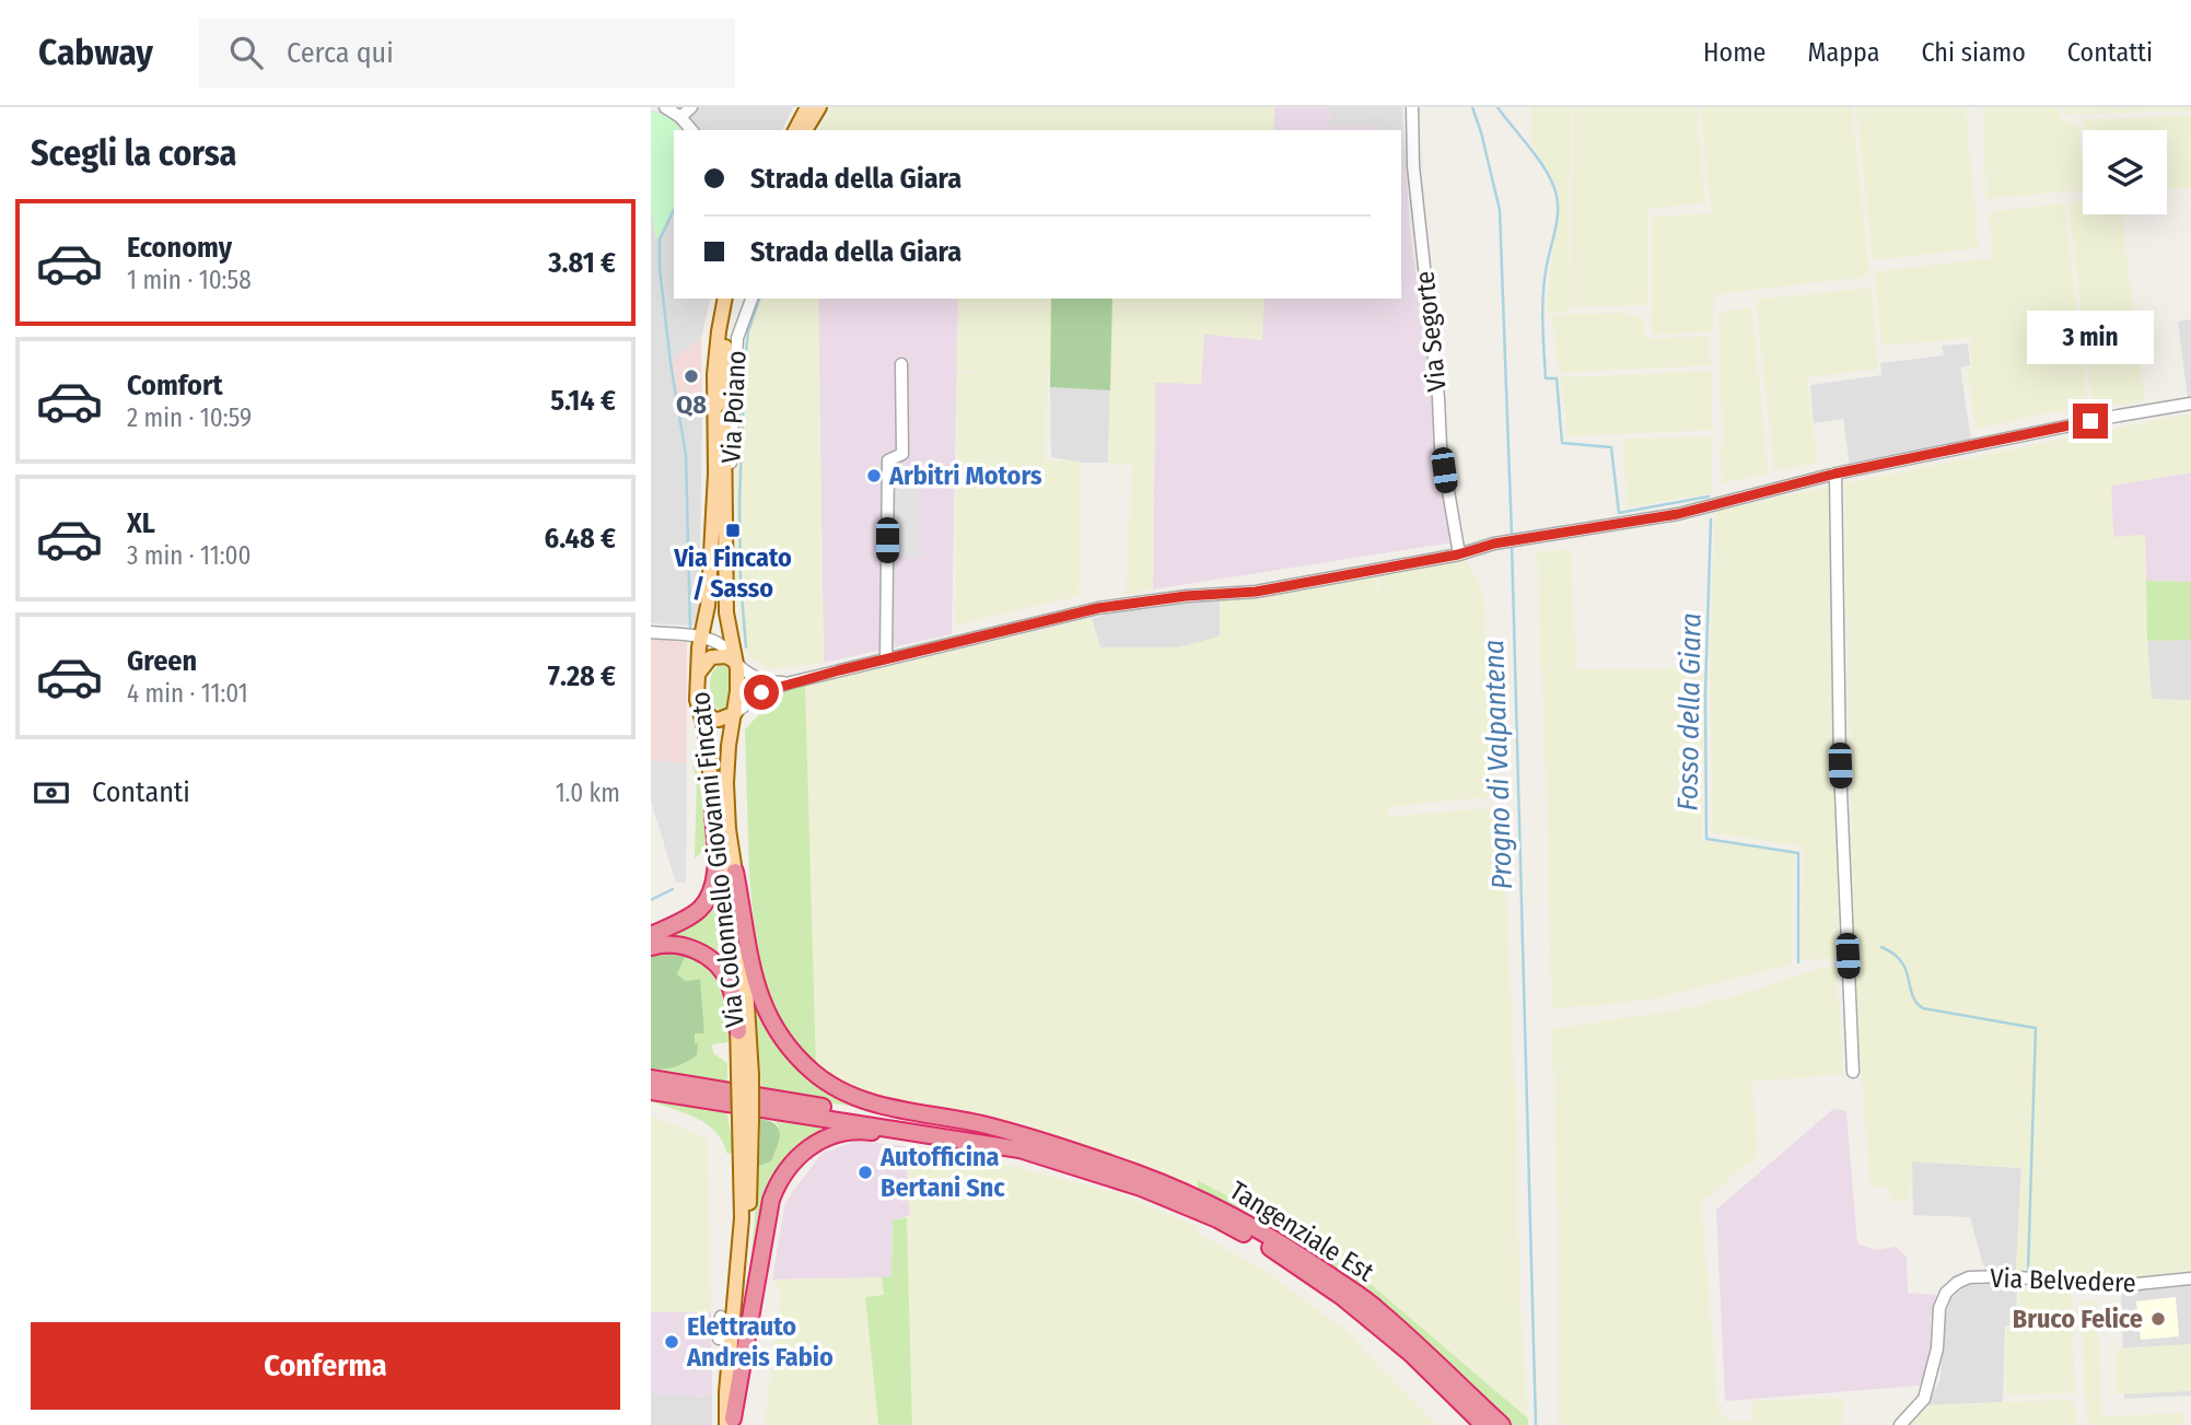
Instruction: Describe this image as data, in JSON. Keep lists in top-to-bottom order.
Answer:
{
  "streets": {
    "highway": ["Tangenziale Est"],
    "main road": ["Via Colonnello Giovanni Fincato"],
    "street": ["Via Segorte", "Via Poiano", "Via Belvedere"]
  },
  "crossings": [
    ["Via Poiano", "Via Colonnello Giovanni Fincato"]
  ],
  "water": ["Fosso della Giara", "Progno di Valpantena"],
  "places": {
    "other": [
      "Q8",
      "Arbitri Motors",
      "Autofficina Bertani Snc",
      "Bruco Felice",
      "Elettrauto Andreis Fabio"
    ],
    "transit": ["Via Fincato / Sasso"]
  },
  "page": {
    "header": "Cabway",
    "search": "Cerca qui",
    "nav": [
      "Home",
      "Mappa",
      "Chi siamo",
      "Contatti"
    ],
    "heading": "Scegli la corsa",
    "banner": ["Strada della Giara", "Strada della Giara"],
    "list": [
      {
        "name": "Economy",
        "note": "1 min · 10:58",
        "value": "3.81 €"
      },
      {
        "name": "Comfort",
        "note": "2 min · 10:59",
        "value": "5.14 €"
      },
      {
        "name": "XL",
        "note": "3 min · 11:00",
        "value": "6.48 €"
      },
      {
        "name": "Green",
        "note": "4 min · 11:01",
        "value": "7.28 €"
      }
    ],
    "bubble": "3 min",
    "pay": ["Contanti", "1.0 km"],
    "buttons": "Conferma"
  }
}
